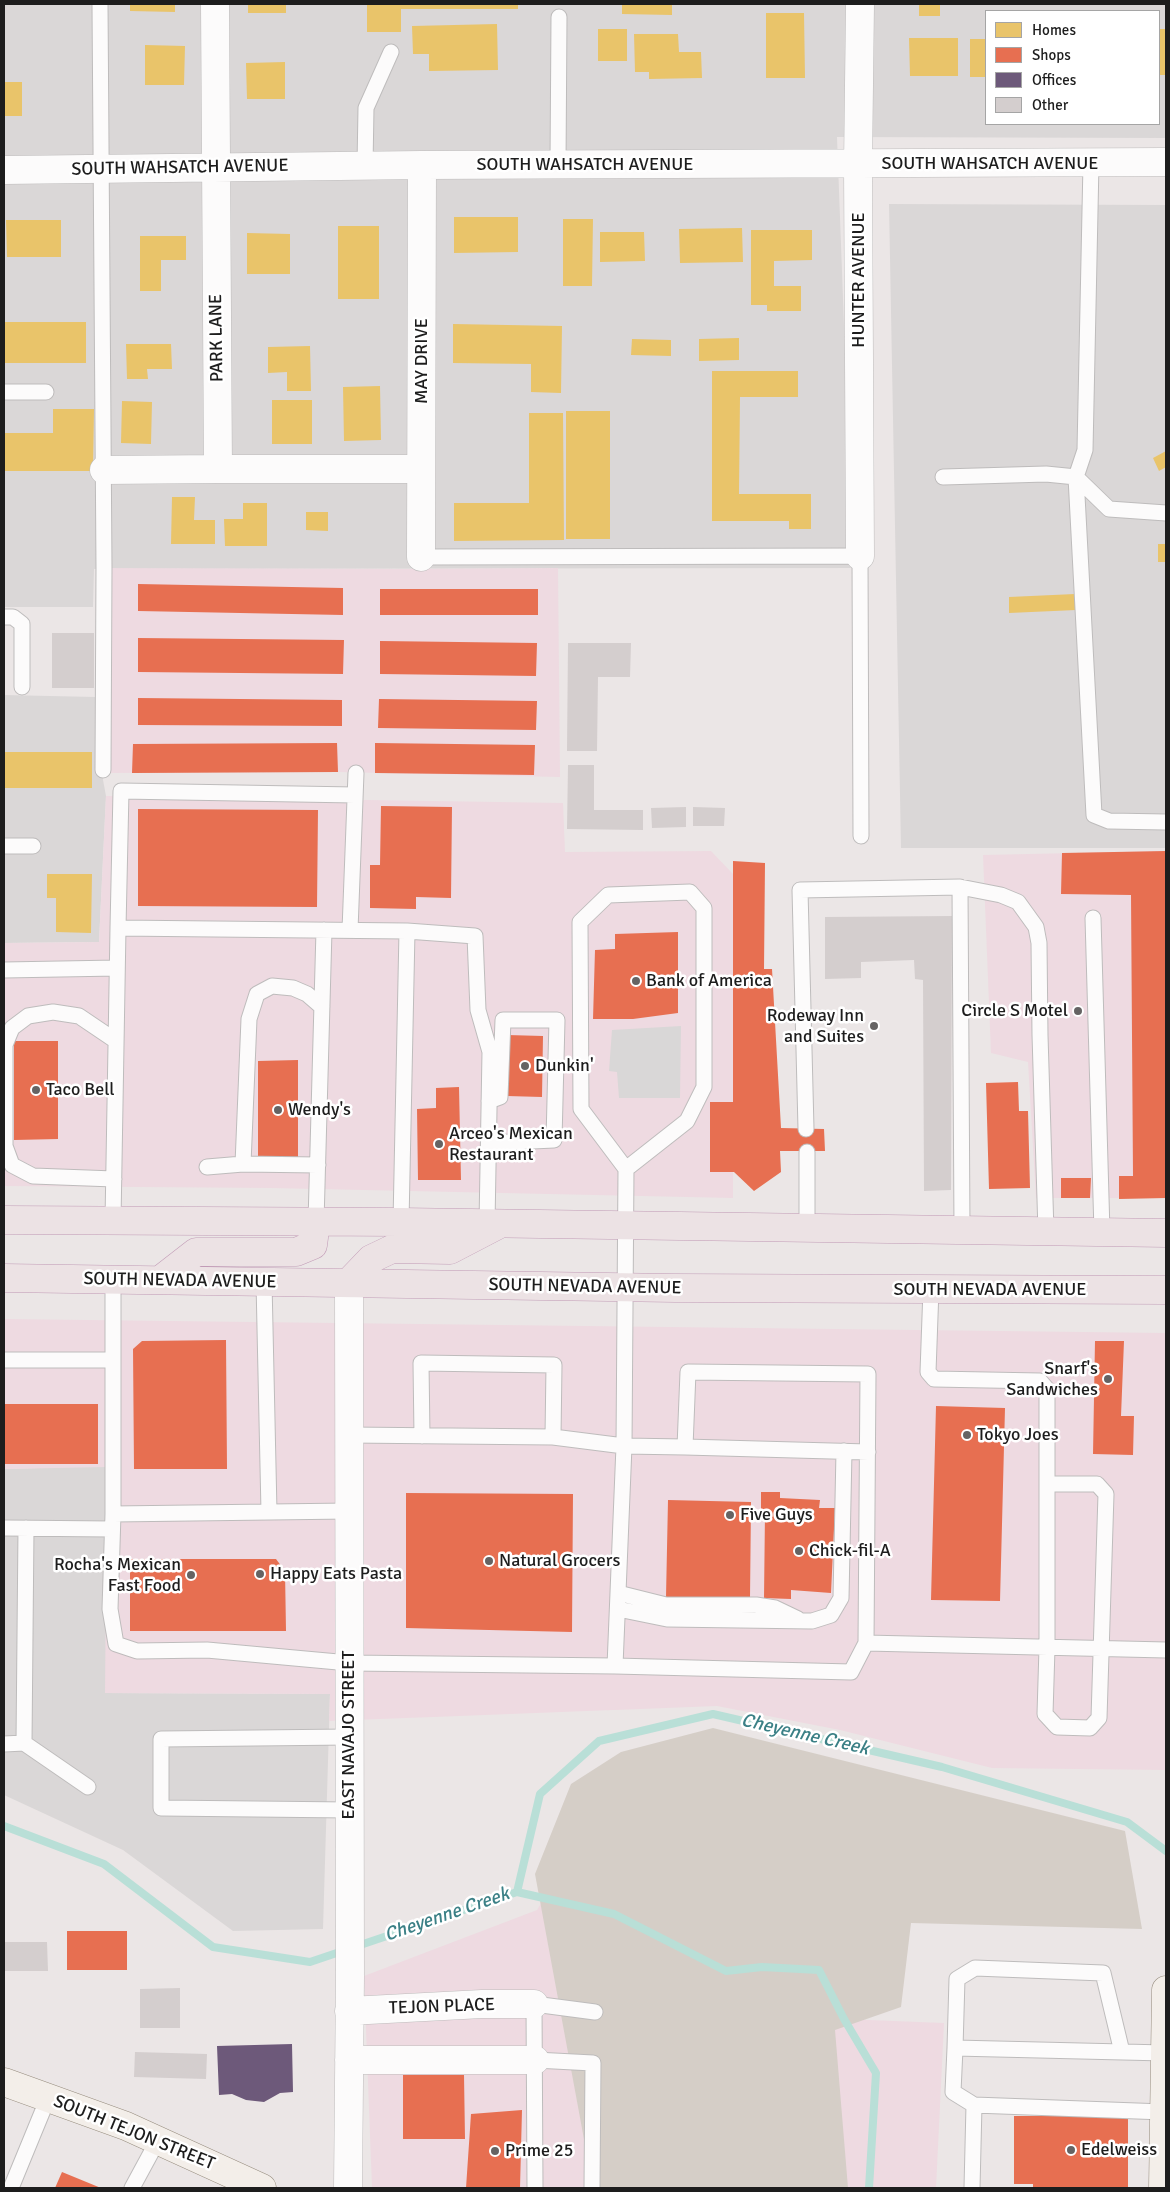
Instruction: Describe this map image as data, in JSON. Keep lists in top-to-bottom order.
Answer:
{
  "streets": {
    "highway": ["SOUTH NEVADA AVENUE"],
    "main road": ["SOUTH TEJON STREET"],
    "street": [
      "SOUTH WAHSATCH AVENUE",
      "HUNTER AVENUE",
      "PARK LANE",
      "MAY DRIVE",
      "EAST NAVAJO STREET",
      "TEJON PLACE"
    ]
  },
  "crossings": [
    ["SOUTH WAHSATCH AVENUE", "HUNTER AVENUE"],
    ["SOUTH WAHSATCH AVENUE", "PARK LANE"],
    ["SOUTH WAHSATCH AVENUE", "MAY DRIVE"],
    ["SOUTH NEVADA AVENUE", "EAST NAVAJO STREET"],
    ["EAST NAVAJO STREET", "TEJON PLACE"]
  ],
  "water": ["Cheyenne Creek"],
  "places": [
    "Bank of America",
    "Circle S Motel",
    "Rodeway Inn and Suites",
    "Dunkin'",
    "Taco Bell",
    "Wendy's",
    "Arceo's Mexican Restaurant",
    "Snarf's Sandwiches",
    "Tokyo Joes",
    "Five Guys",
    "Chick-fil-A",
    "Natural Grocers",
    "Happy Eats Pasta",
    "Rocha's Mexican Fast Food",
    "Edelweiss",
    "Prime 25"
  ],
  "legend": [
    "Homes",
    "Shops",
    "Offices",
    "Other"
  ]
}
